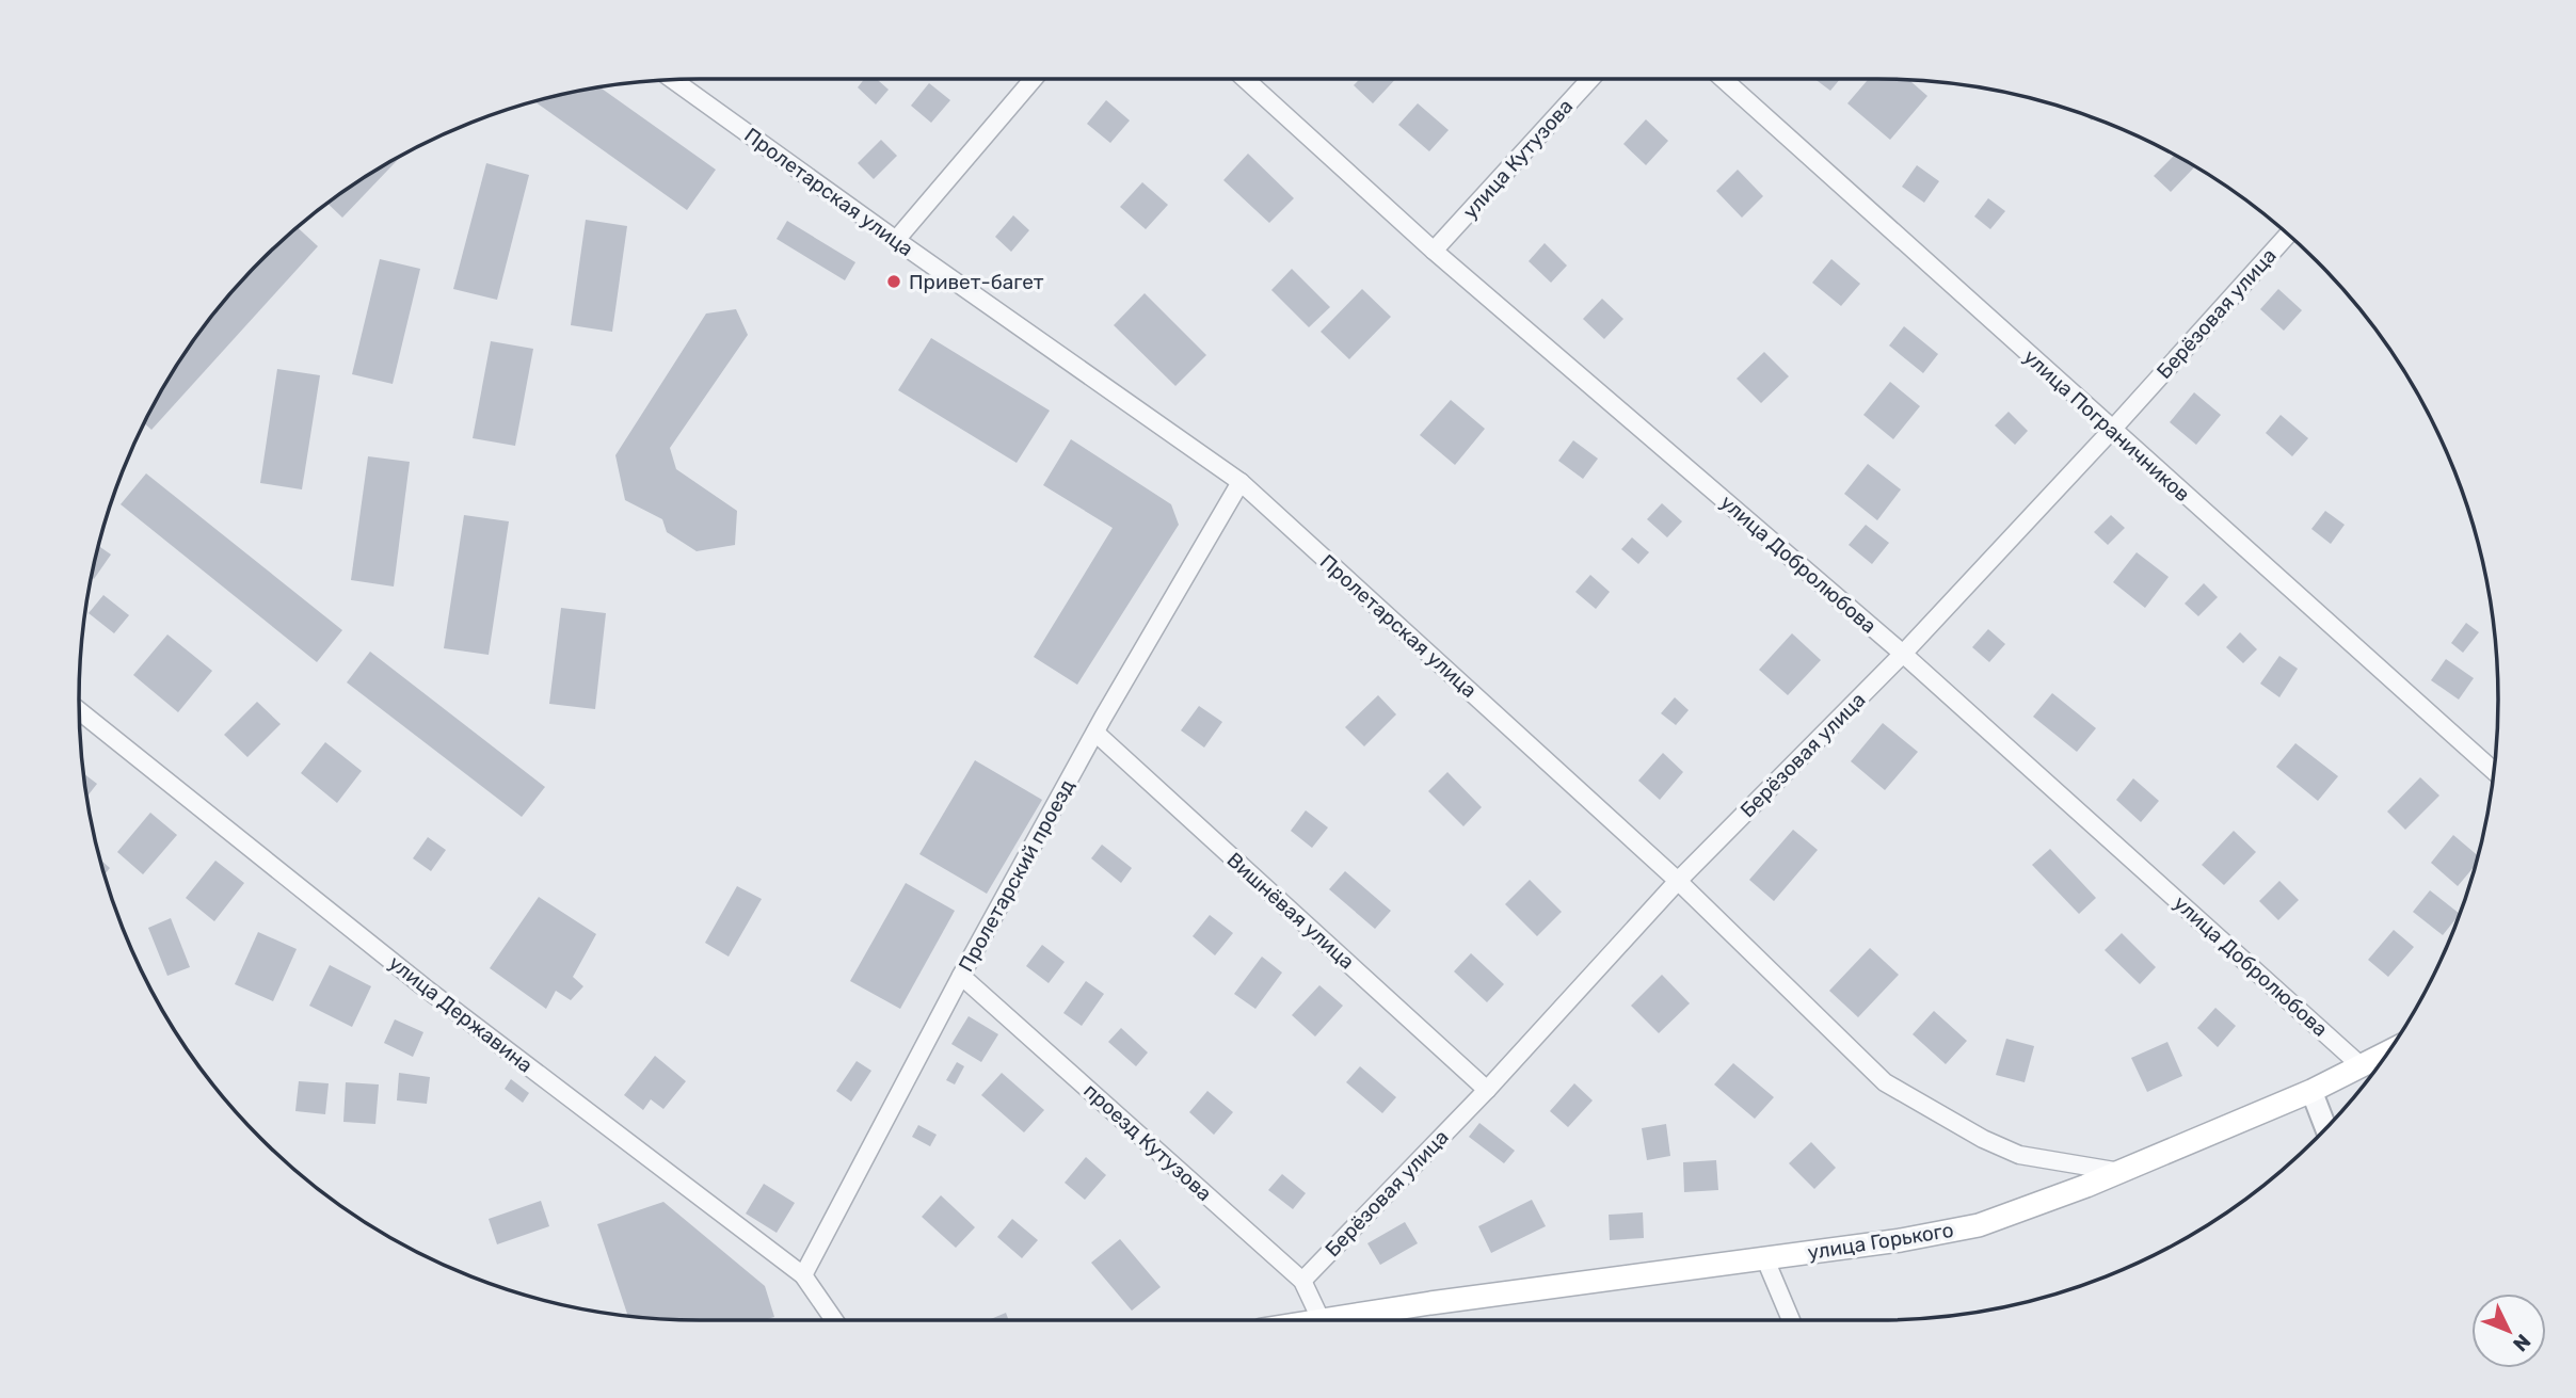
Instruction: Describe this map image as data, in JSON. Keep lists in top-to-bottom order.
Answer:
{
  "streets": {
    "main road": ["улица Горького"],
    "street": [
      "улица Кутузова",
      "Пролетарская улица",
      "Берёзовая улица",
      "улица Пограничников",
      "улица Добролюбова",
      "Пролетарский проезд",
      "Вишнёвая улица",
      "улица Державина",
      "проезд Кутузова"
    ]
  },
  "crossings": [
    ["улица Кутузова", "улица Добролюбова"],
    ["Пролетарская улица", "Берёзовая улица"],
    ["Пролетарская улица", "Пролетарский проезд"],
    ["Пролетарская улица", "улица Горького"],
    ["Берёзовая улица", "улица Пограничников"],
    ["Берёзовая улица", "улица Добролюбова"],
    ["Берёзовая улица", "Вишнёвая улица"],
    ["Берёзовая улица", "проезд Кутузова"],
    ["улица Добролюбова", "улица Горького"],
    ["Пролетарский проезд", "Вишнёвая улица"],
    ["Пролетарский проезд", "улица Державина"],
    ["Пролетарский проезд", "проезд Кутузова"],
    ["проезд Кутузова", "улица Горького"]
  ],
  "places": ["Привет-багет"],
  "north": "bottom right"
}
